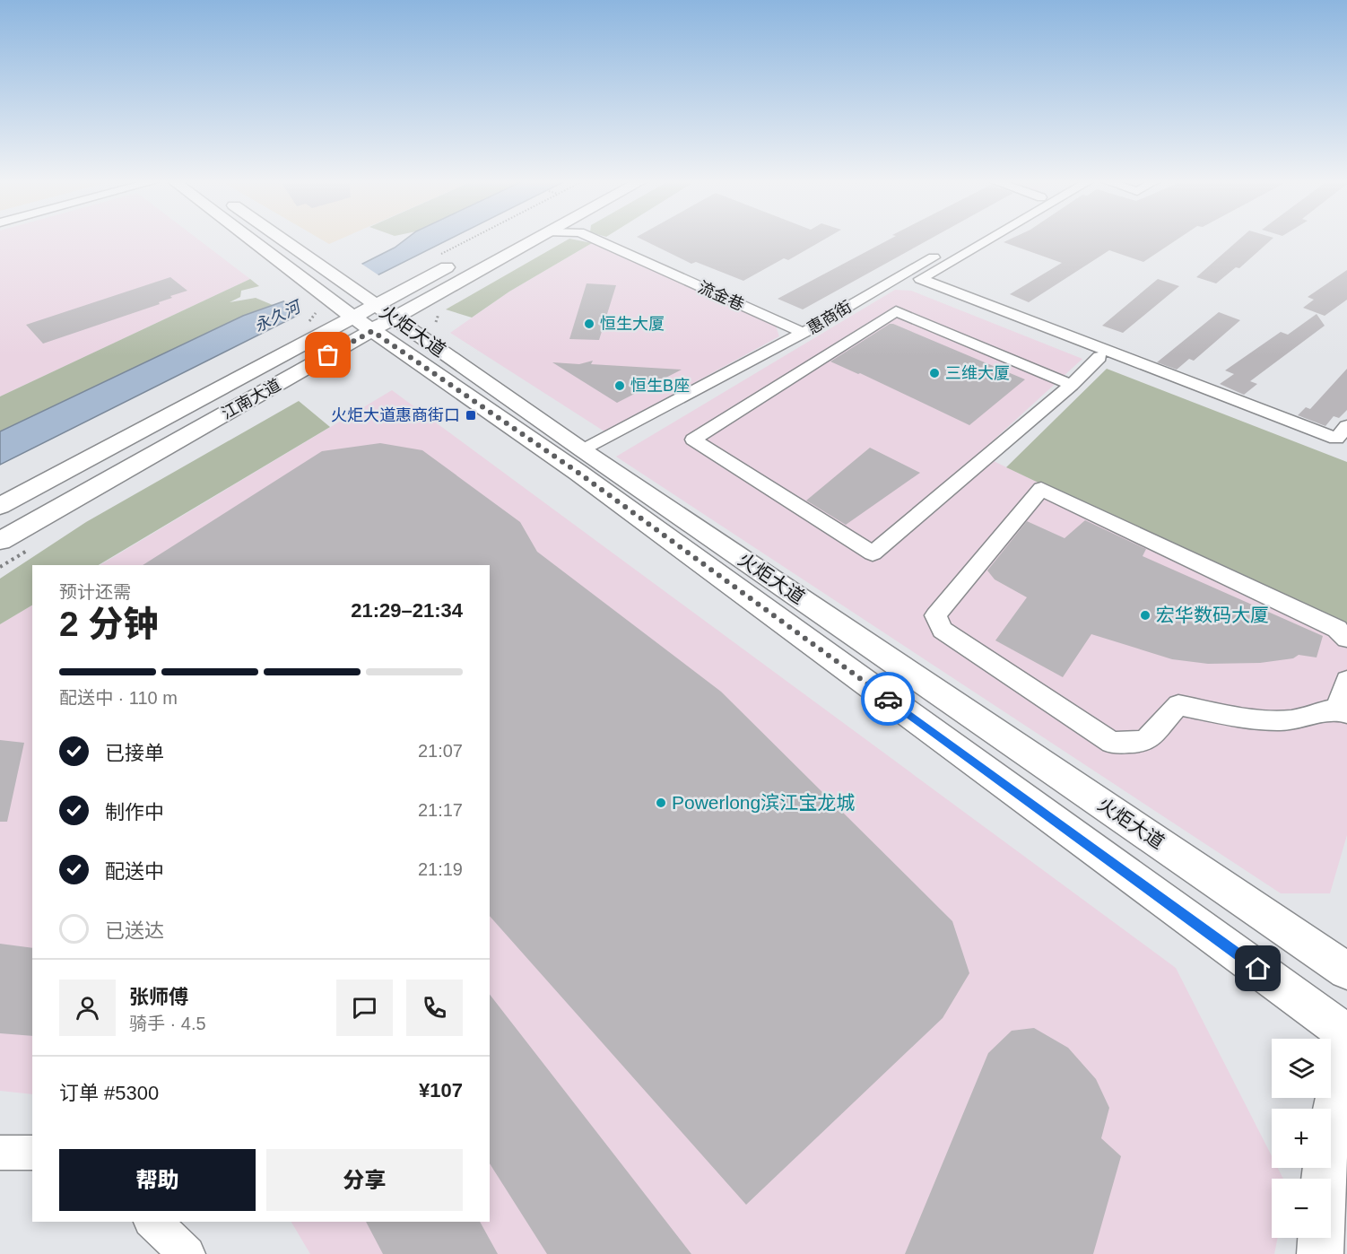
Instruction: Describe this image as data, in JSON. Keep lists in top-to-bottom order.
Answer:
{
  "streets": {
    "main road": ["火炬大道", "江南大道"],
    "street": ["流金巷", "惠商街"]
  },
  "crossings": [
    ["流金巷", "惠商街"],
    ["惠商街", "火炬大道"],
    ["火炬大道", "江南大道"]
  ],
  "water": ["永久河"],
  "places": {
    "other": [
      "恒生大厦",
      "三维大厦",
      "恒生B座",
      "宏华数码大厦",
      "Powerlong滨江宝龙城"
    ],
    "transit": ["火炬大道惠商街口"]
  },
  "page": {
    "heading": ["2 分钟", "预计还需", "21:29–21:34"],
    "panel": [
      "张师傅",
      "骑手 · 4.5",
      "订单 #5300",
      "¥107"
    ],
    "bar": "配送中 · 110 m",
    "list": [
      ["已接单", "21:07"],
      ["制作中", "21:17"],
      ["配送中", "21:19"],
      "已送达"
    ],
    "map_buttons": ["+", "−"],
    "buttons": ["帮助", "分享"]
  }
}
